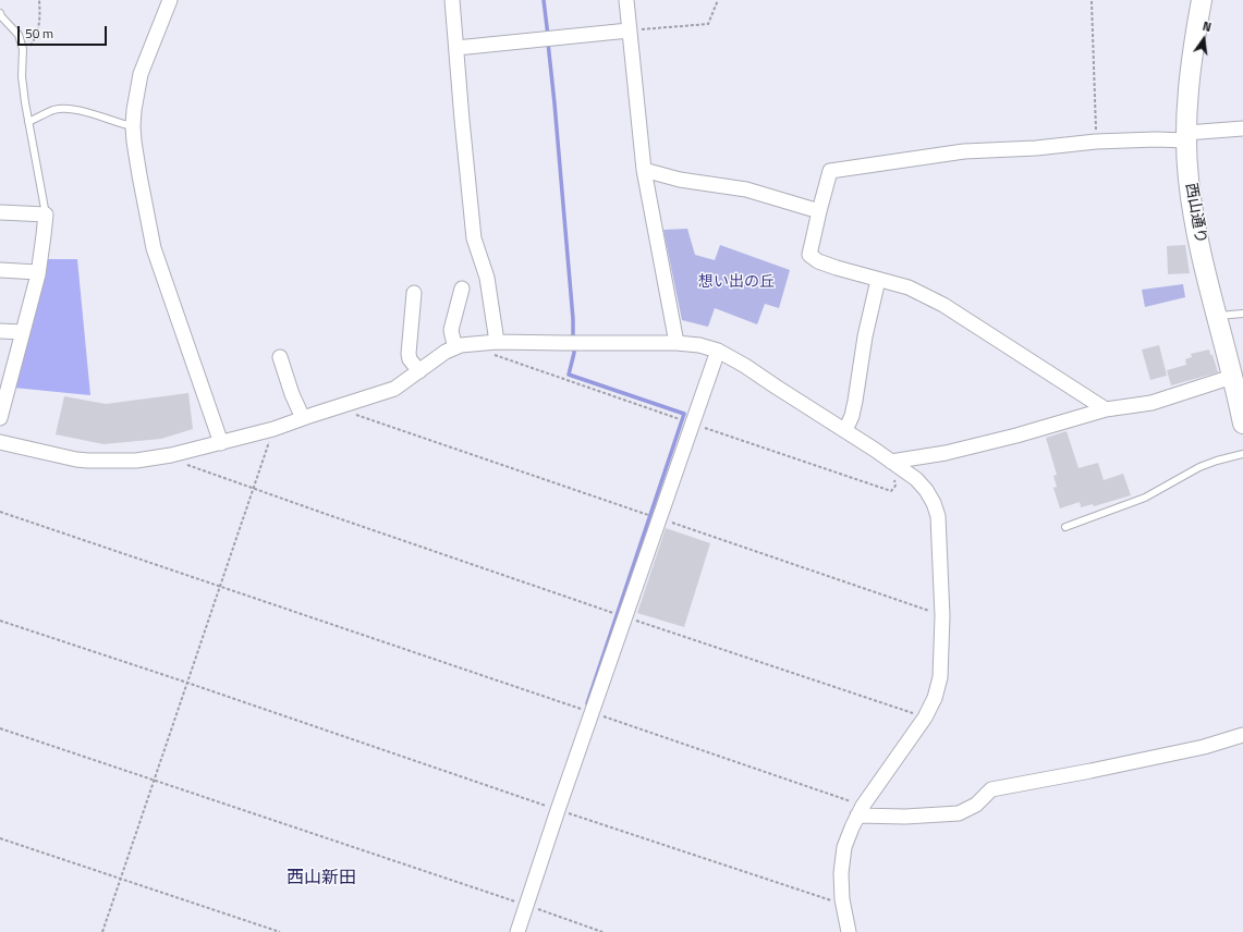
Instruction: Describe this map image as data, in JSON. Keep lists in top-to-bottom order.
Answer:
{
  "streets": {
    "street": ["西山通り"]
  },
  "districts": ["西山新田"],
  "parks": ["想い出の丘"],
  "scale_bar": "50 m",
  "north": "top"
}
